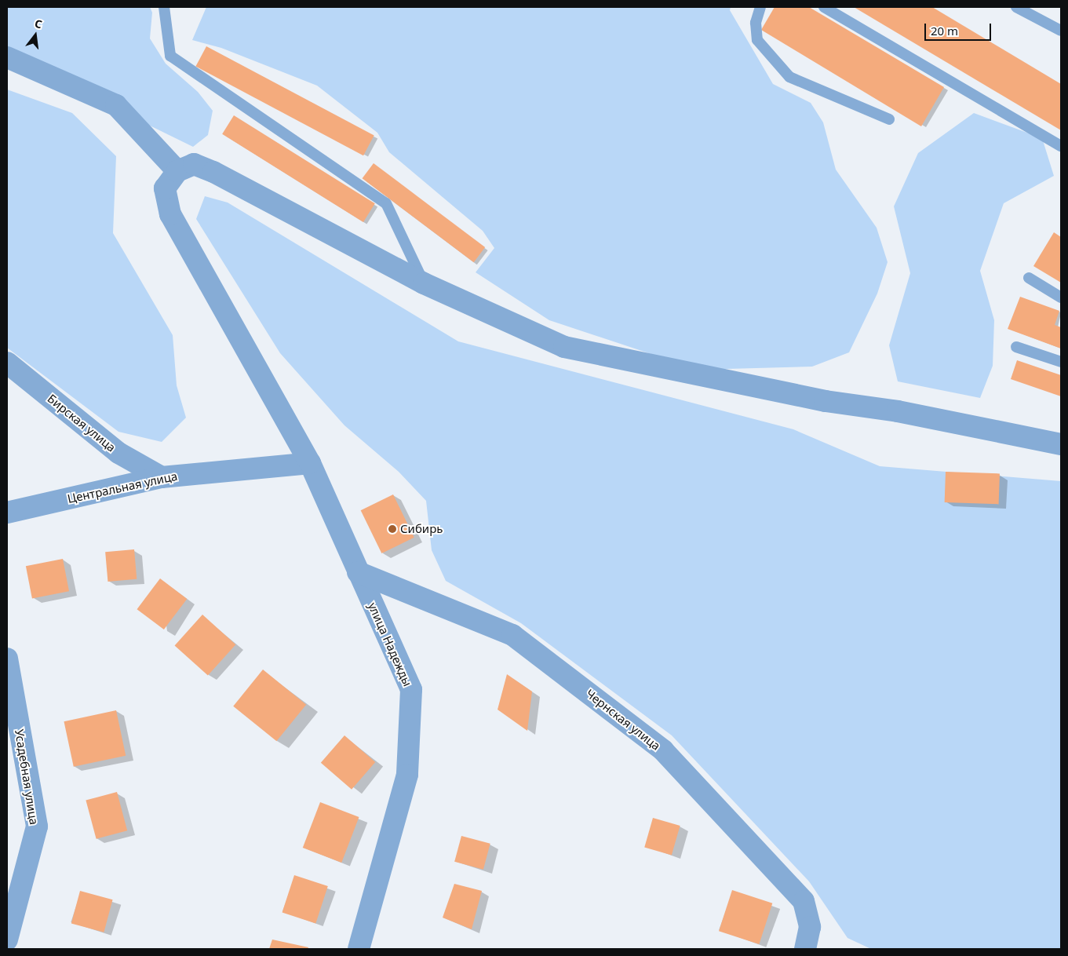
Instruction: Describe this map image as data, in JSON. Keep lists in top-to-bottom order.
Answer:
{
  "streets": {
    "street": [
      "Бирская улица",
      "Центральная улица",
      "улица Надежды",
      "Чернская улица",
      "Усадебная улица"
    ]
  },
  "crossings": [
    ["Бирская улица", "Центральная улица"],
    ["Центральная улица", "улица Надежды"],
    ["улица Надежды", "Чернская улица"]
  ],
  "places": ["Сибирь"],
  "scale_bar": "20 m",
  "north": "top"
}
